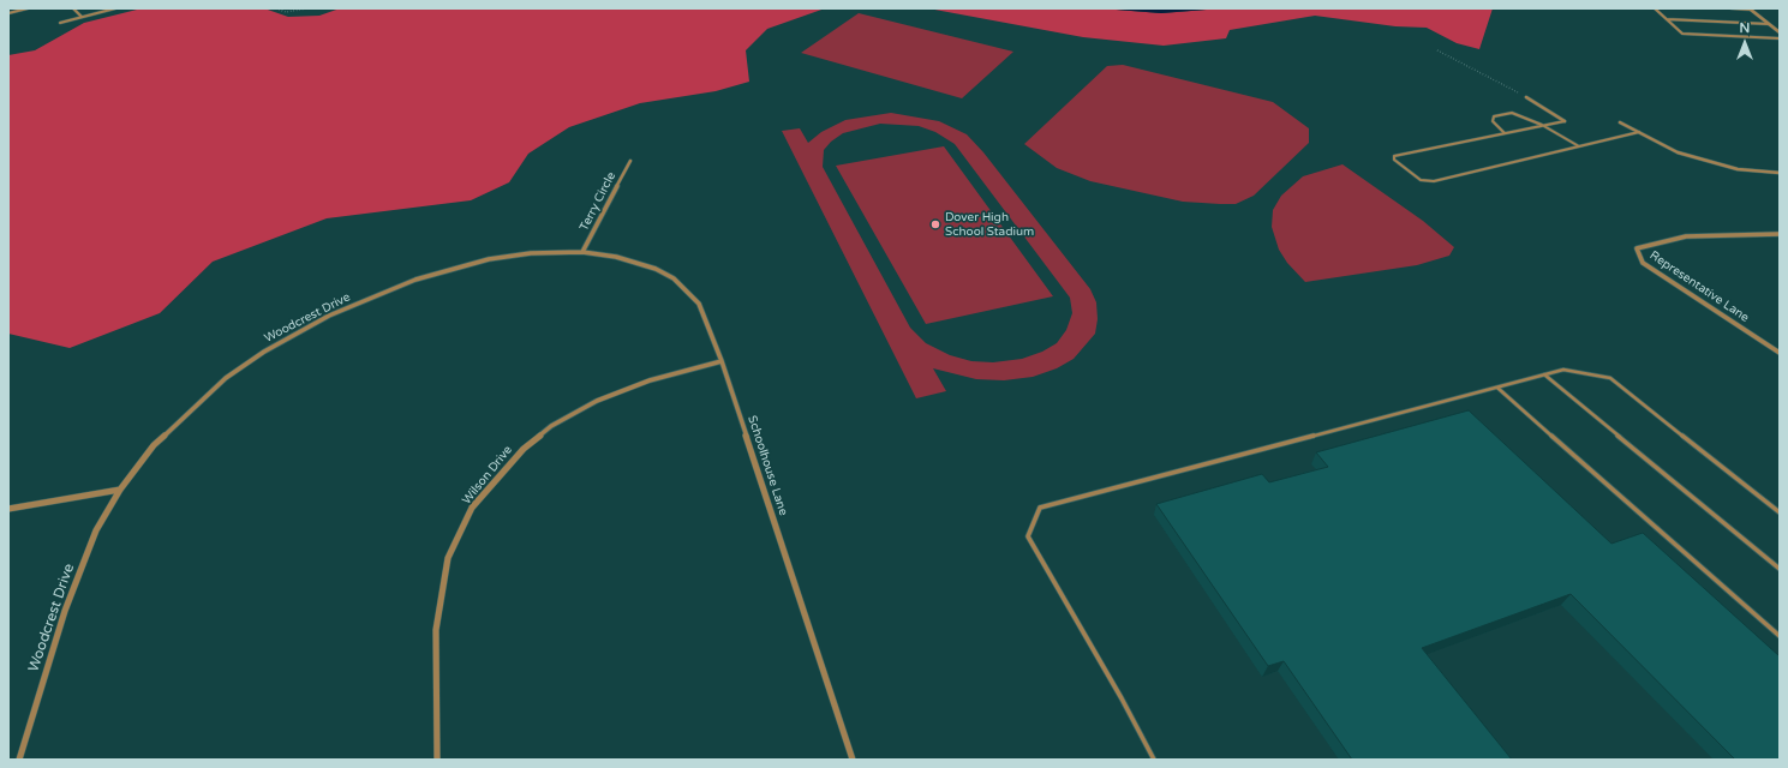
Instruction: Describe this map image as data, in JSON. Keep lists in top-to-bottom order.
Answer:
{
  "streets": {
    "street": [
      "Terry Circle",
      "Representative Lane",
      "Woodcrest Drive",
      "Schoolhouse Lane",
      "Wilson Drive"
    ]
  },
  "crossings": [
    ["Terry Circle", "Woodcrest Drive"],
    ["Terry Circle", "Schoolhouse Lane"],
    ["Woodcrest Drive", "Schoolhouse Lane"],
    ["Schoolhouse Lane", "Wilson Drive"]
  ],
  "places": ["Dover High School Stadium"],
  "north": "top"
}
